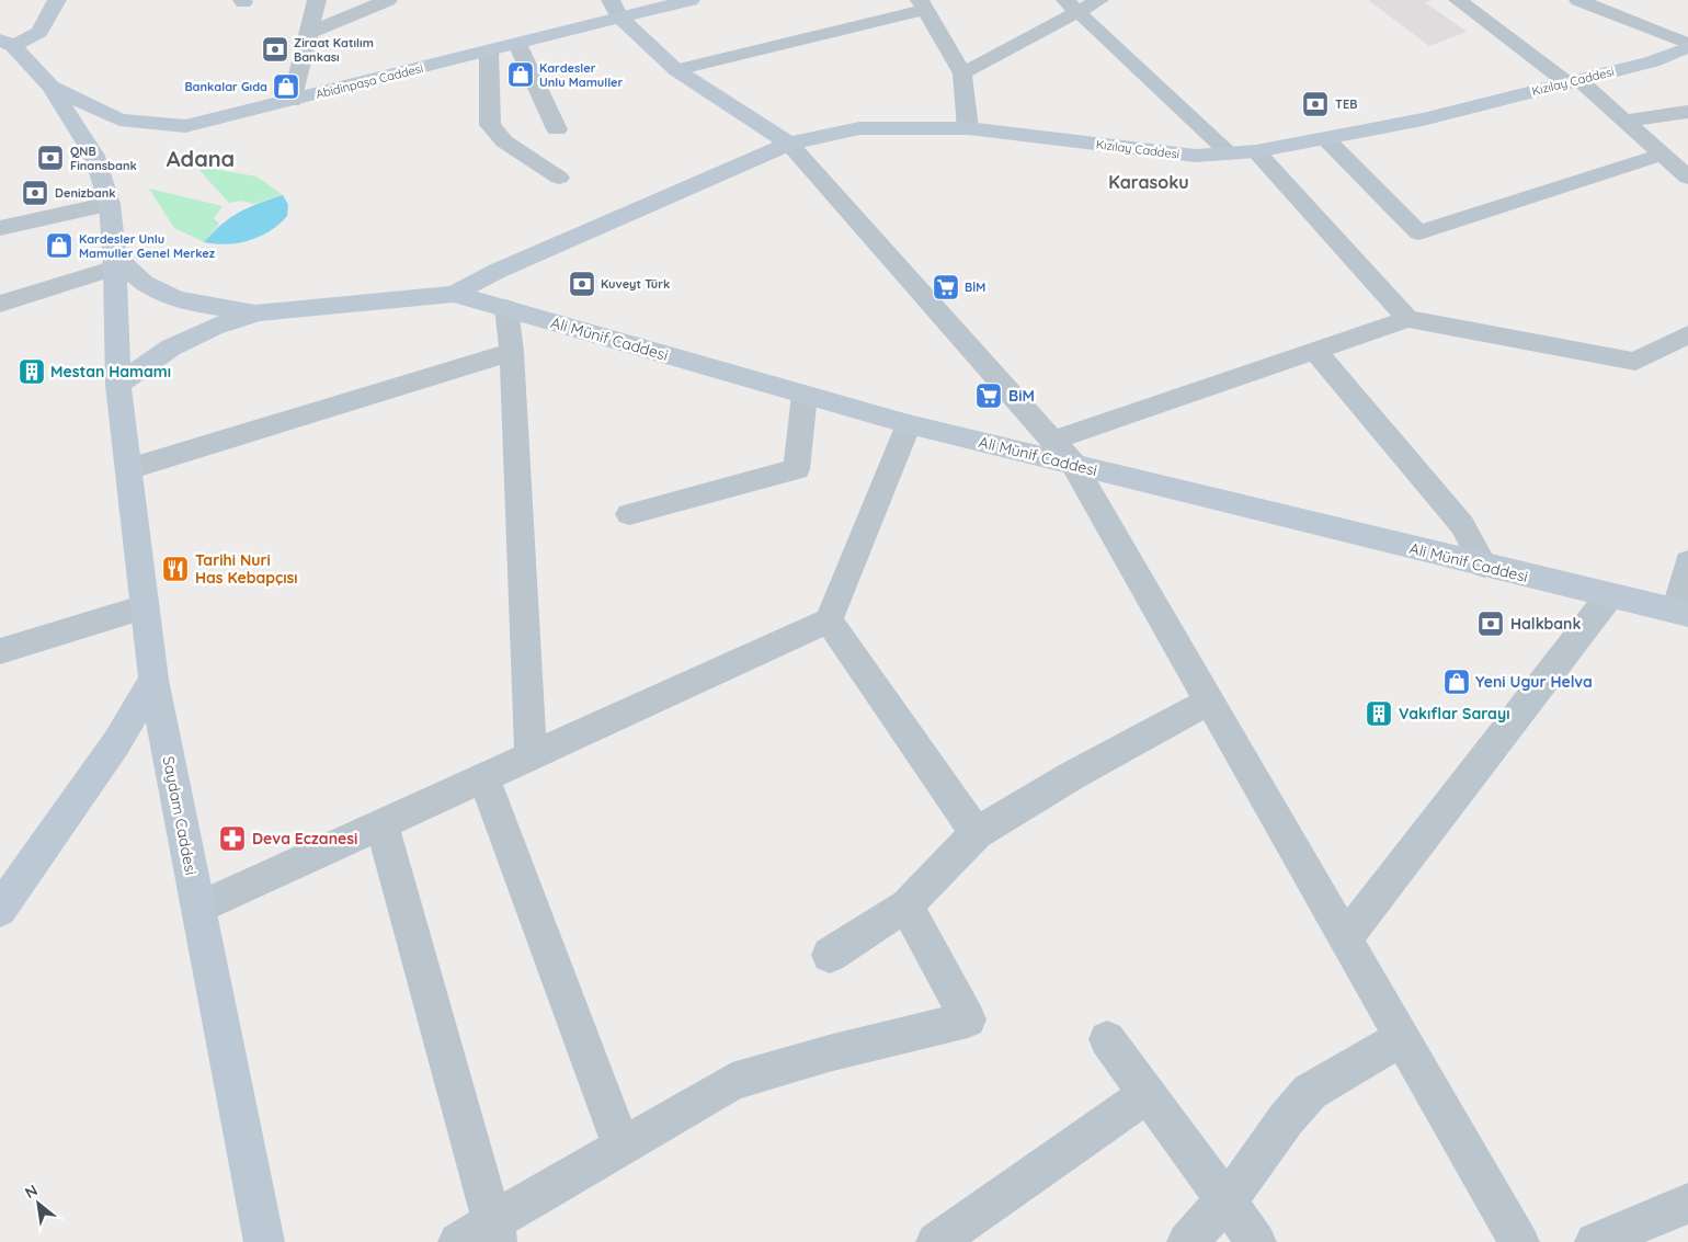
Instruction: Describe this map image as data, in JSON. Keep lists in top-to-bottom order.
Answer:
{
  "streets": {
    "main road": [
      "Abidinpaşa Caddesi",
      "Kızılay Caddesi",
      "Ali Münif Caddesi",
      "Saydam Caddesi"
    ]
  },
  "crossings": [
    ["Abidinpaşa Caddesi", "Saydam Caddesi"],
    ["Kızılay Caddesi", "Ali Münif Caddesi"]
  ],
  "districts": ["Adana", "Karasoku"],
  "places": {
    "bank": [
      "Ziraat Katılım Bankası",
      "TEB",
      "QNB Finansbank",
      "Denizbank",
      "Kuveyt Türk",
      "Halkbank"
    ],
    "shop": [
      "Kardesler Unlu Mamuller",
      "Bankalar Gıda",
      "Kardesler Unlu Mamuller Genel Merkez",
      "Yeni Ugur Helva"
    ],
    "supermarket": ["BİM", "BiM"],
    "building": ["Mestan Hamamı", "Vakıflar Sarayı"],
    "restaurant": ["Tarihi Nuri Has Kebapçısı"],
    "pharmacy": ["Deva Eczanesi"]
  },
  "north": "top left"
}
